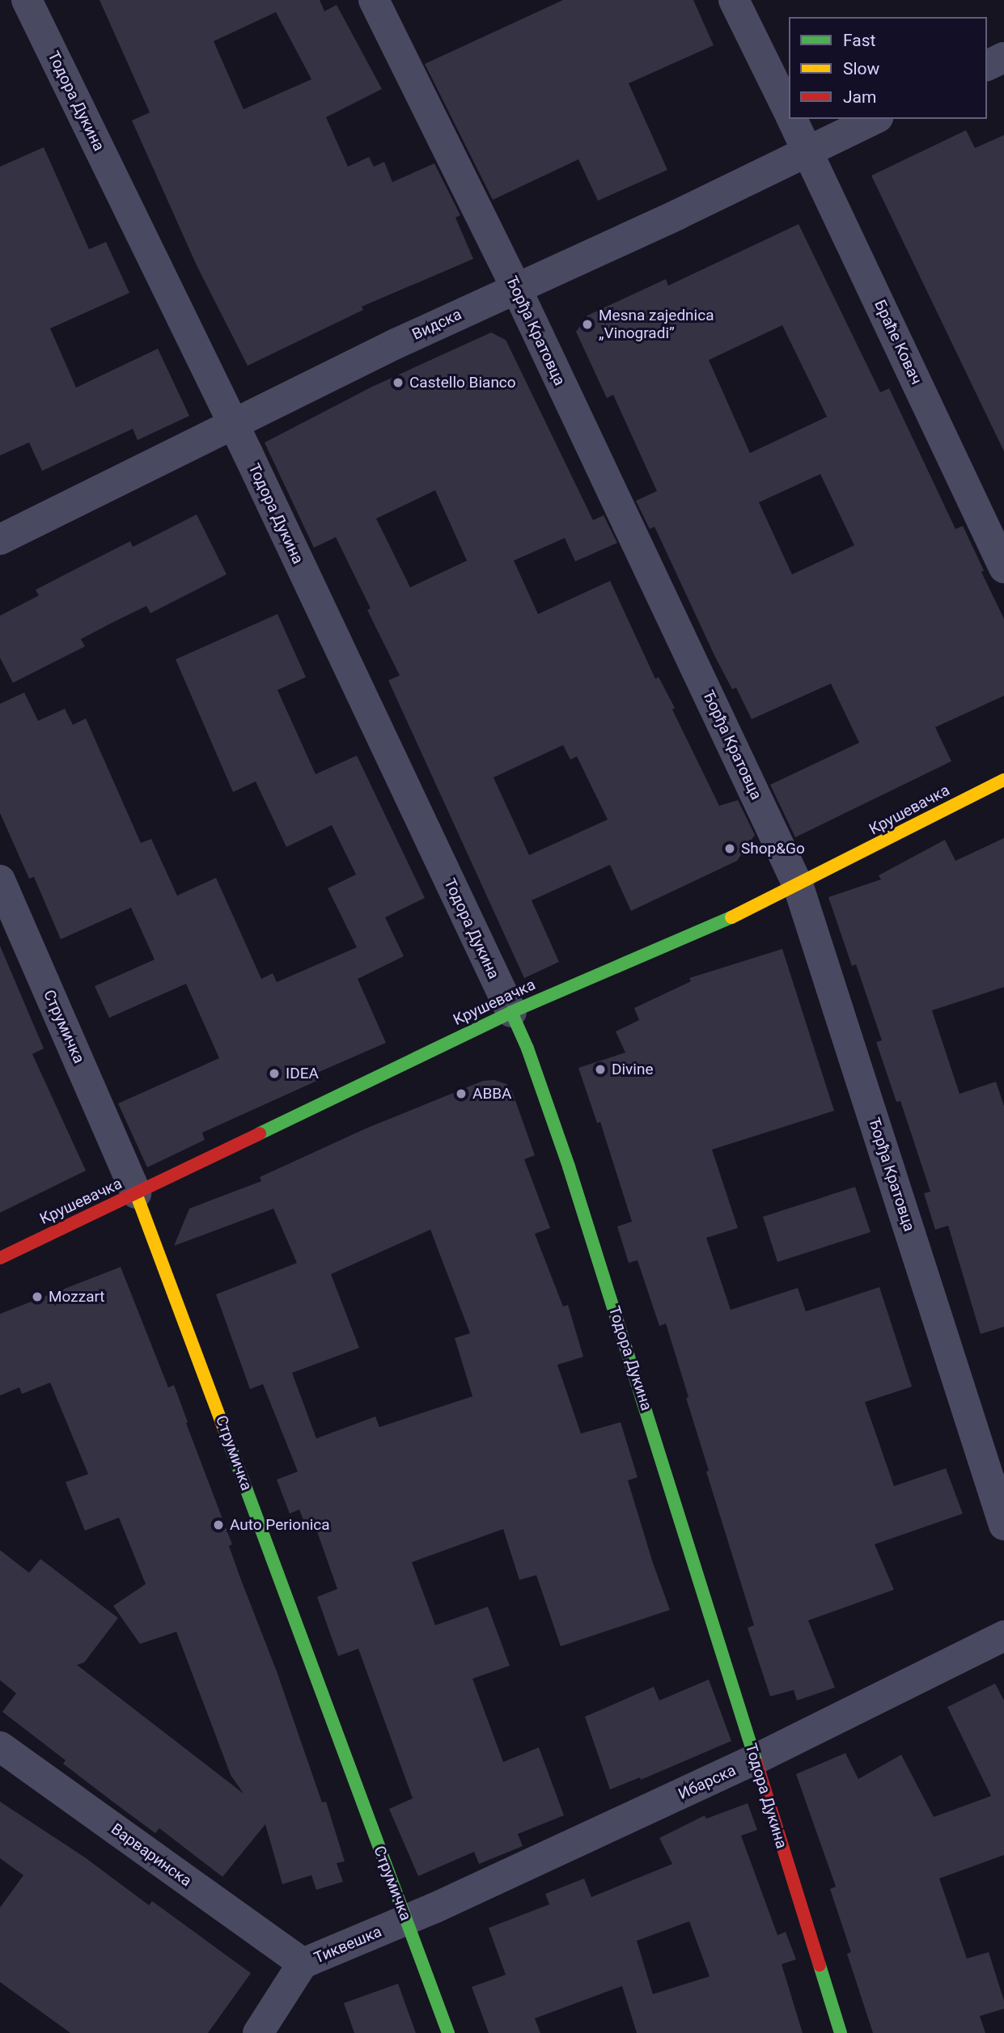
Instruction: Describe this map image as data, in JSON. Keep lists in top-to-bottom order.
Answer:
{
  "streets": {
    "main road": ["Тодора Дукина", "Крушевачка", "Струмичка"],
    "street": [
      "Видска",
      "Ђорђа Кратовца",
      "Браће Ковач",
      "Ибарска",
      "Варваринска",
      "Тиквешка"
    ]
  },
  "crossings": [
    ["Тодора Дукина", "Видска"],
    ["Тодора Дукина", "Крушевачка"],
    ["Тодора Дукина", "Ибарска"],
    ["Видска", "Ђорђа Кратовца"],
    ["Видска", "Браће Ковач"],
    ["Ђорђа Кратовца", "Крушевачка"],
    ["Крушевачка", "Струмичка"],
    ["Струмичка", "Ибарска"],
    ["Струмичка", "Тиквешка"],
    ["Ибарска", "Тиквешка"],
    ["Варваринска", "Тиквешка"]
  ],
  "places": [
    "Mesna zajednica „Vinogradi”",
    "Castello Bianco",
    "Shop&Go",
    "Divine",
    "IDEA",
    "ABBA",
    "Mozzart",
    "Auto Perionica"
  ],
  "legend": ["Fast", "Slow", "Jam"]
}
